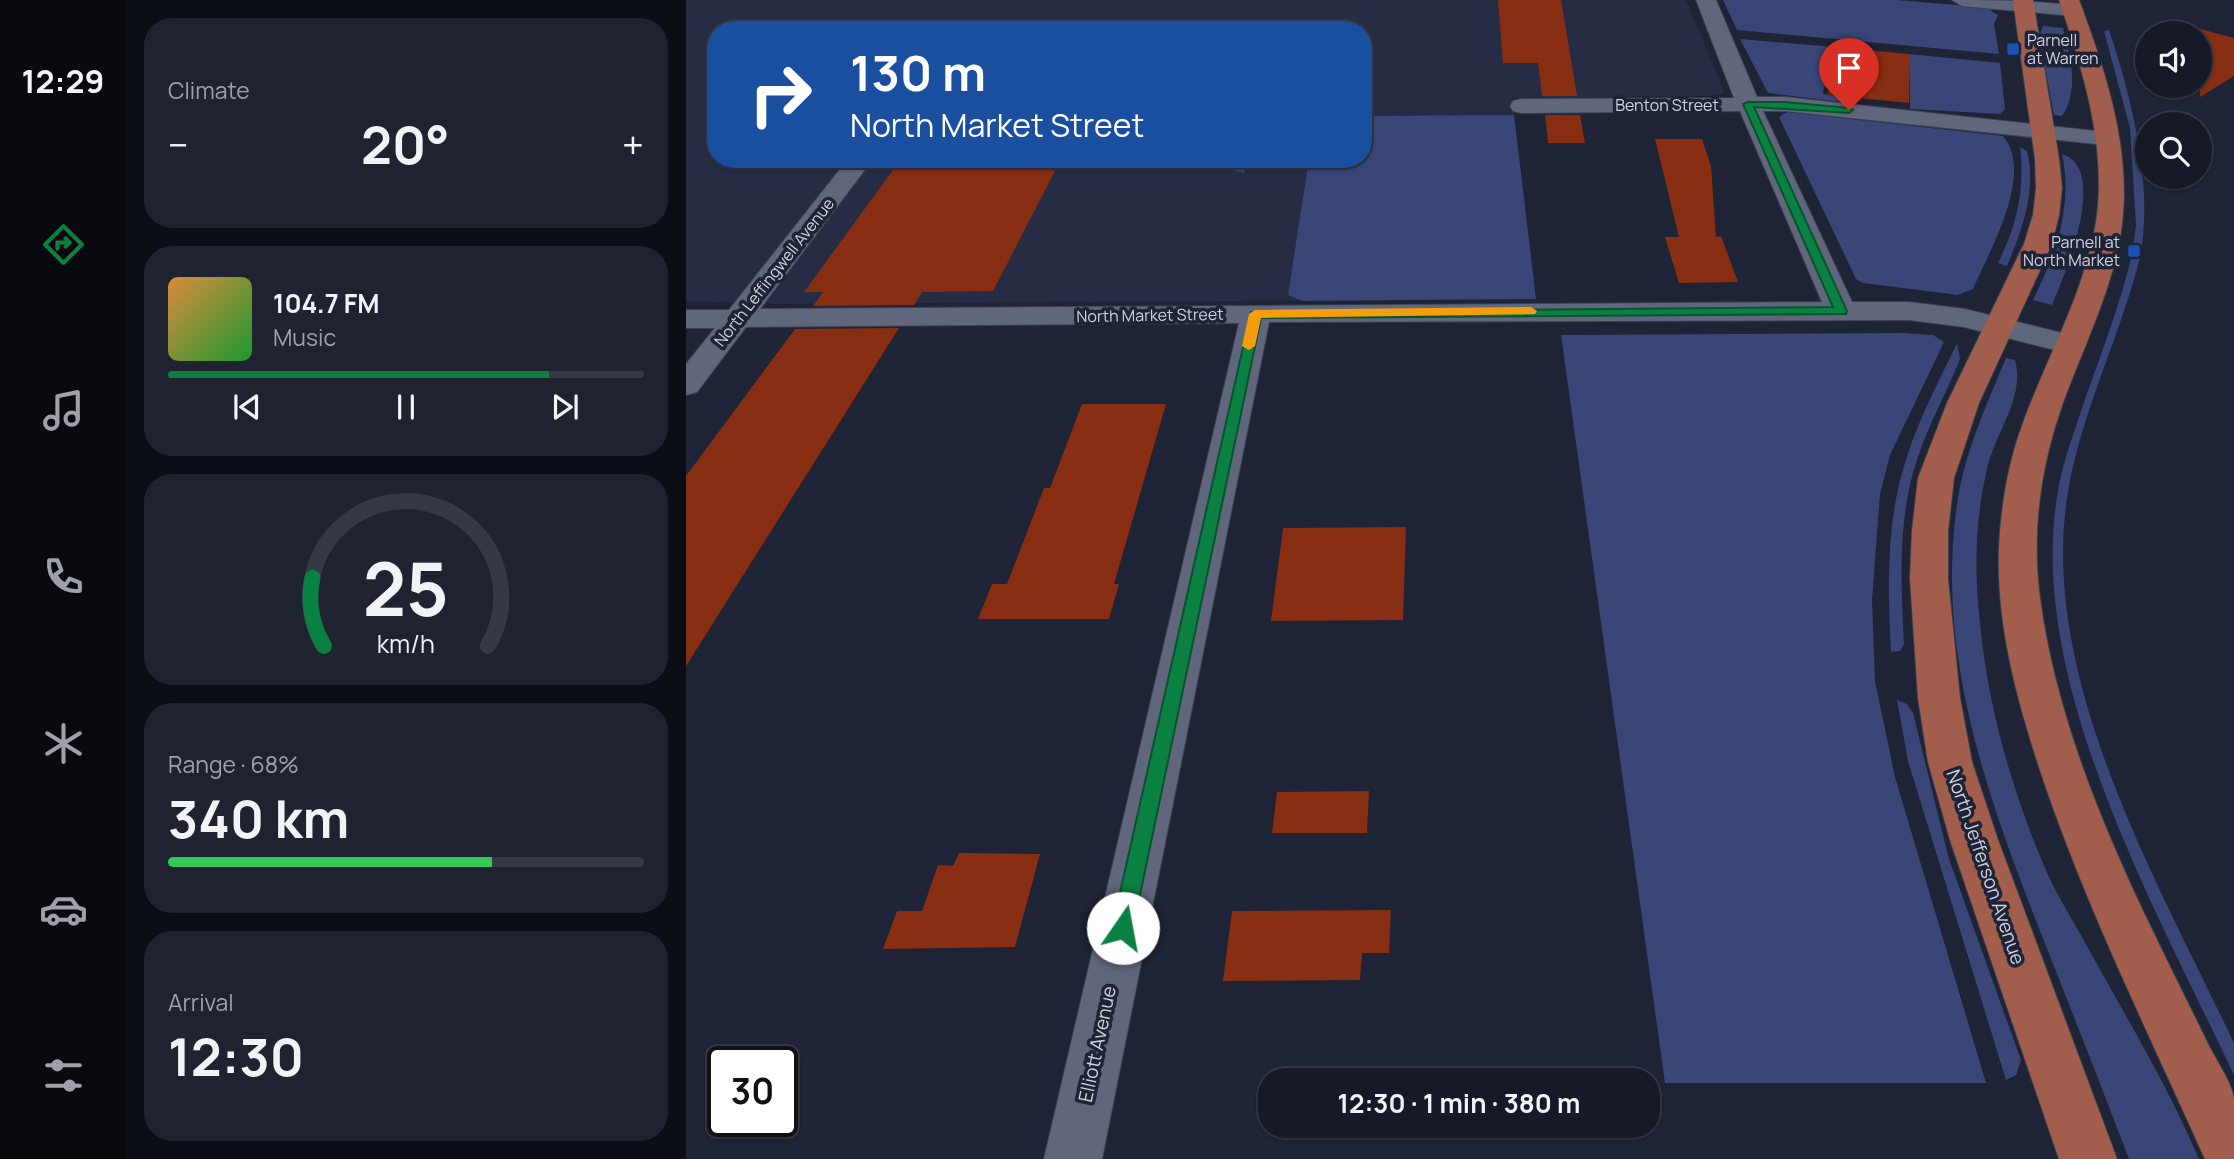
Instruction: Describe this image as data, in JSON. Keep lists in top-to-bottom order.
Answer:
{
  "streets": {
    "main road": ["North Jefferson Avenue"],
    "street": [
      "Benton Street",
      "North Leffingwell Avenue",
      "North Market Street",
      "Elliott Avenue"
    ]
  },
  "crossings": [
    ["Benton Street", "North Jefferson Avenue"],
    ["North Leffingwell Avenue", "North Market Street"],
    ["North Market Street", "North Jefferson Avenue"],
    ["North Market Street", "Elliott Avenue"]
  ],
  "places": {
    "transit": ["Parnell at Warren", "Parnell at North Market"]
  },
  "page": {
    "tabs": "12:29",
    "tile": [
      "Climate",
      ["Range · 68%", "340 km"],
      ["Arrival", "12:30"]
    ],
    "turn": ["130 m", "North Market Street"],
    "heat": ["−", "20°", "+"],
    "song": ["104.7 FM", "Music"],
    "limit": "30",
    "trip": "12:30 · 1 min · 380 m",
    "gauge": ["25", "km/h"]
  }
}
